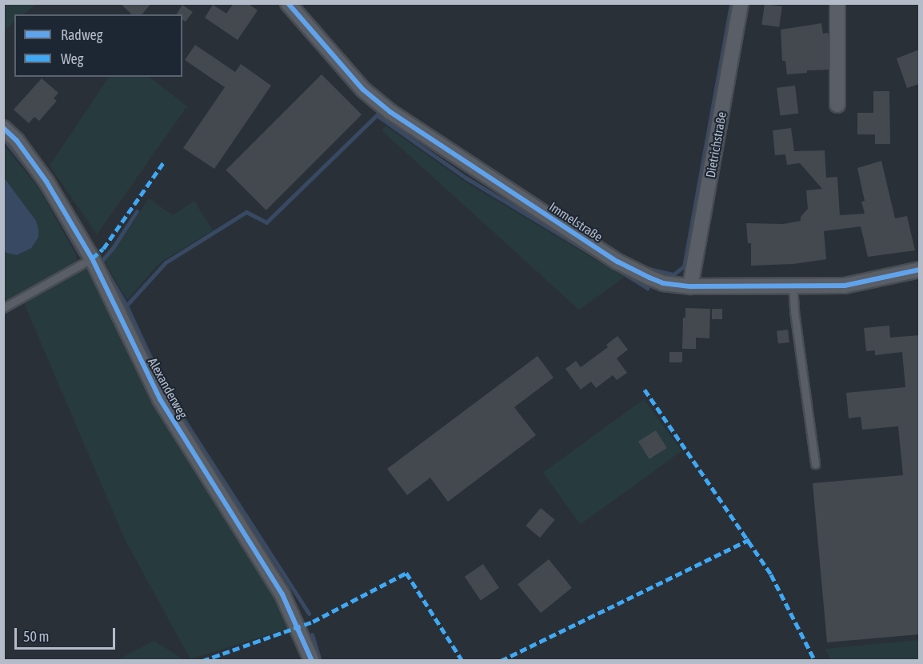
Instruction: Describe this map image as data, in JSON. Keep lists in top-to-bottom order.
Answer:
{
  "streets": {
    "street": ["Dietrichstraße", "Immelstraße", "Alexanderweg"]
  },
  "crossings": [
    ["Dietrichstraße", "Immelstraße"]
  ],
  "legend": ["Radweg", "Weg"],
  "scale_bar": "50 m"
}
